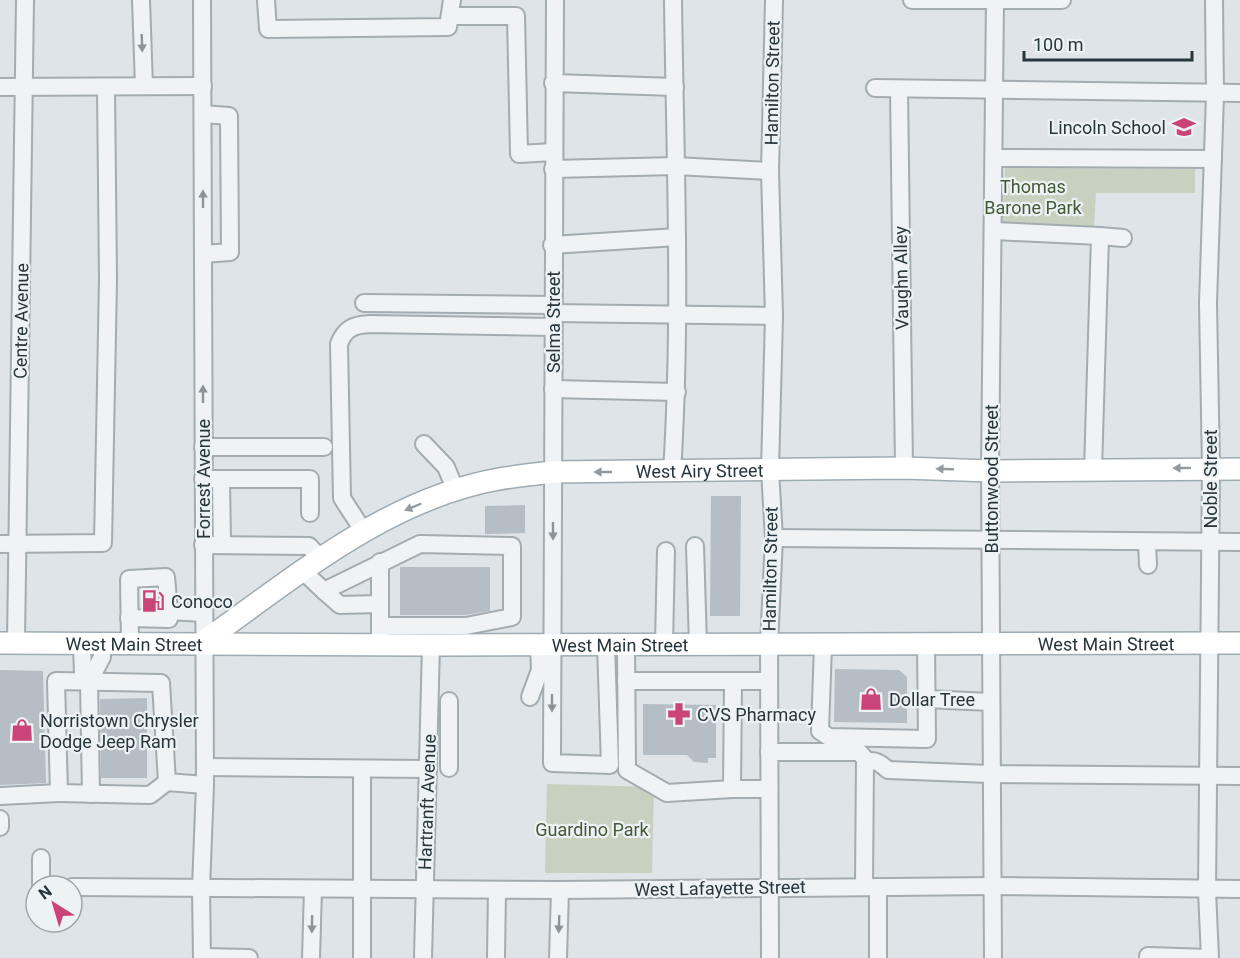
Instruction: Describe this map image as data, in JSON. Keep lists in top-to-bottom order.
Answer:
{
  "streets": {
    "main road": ["West Airy Street", "West Main Street"],
    "street": [
      "Hamilton Street",
      "Vaughn Alley",
      "Centre Avenue",
      "Selma Street",
      "Forrest Avenue",
      "Buttonwood Street",
      "Noble Street",
      "Hartranft Avenue",
      "West Lafayette Street"
    ]
  },
  "crossings": [
    ["Hamilton Street", "West Airy Street"],
    ["Hamilton Street", "West Main Street"],
    ["Hamilton Street", "West Lafayette Street"],
    ["Vaughn Alley", "West Airy Street"],
    ["Centre Avenue", "West Main Street"],
    ["Selma Street", "West Airy Street"],
    ["Selma Street", "West Main Street"],
    ["West Airy Street", "Forrest Avenue"],
    ["West Airy Street", "Buttonwood Street"],
    ["West Airy Street", "Noble Street"],
    ["West Airy Street", "West Main Street"],
    ["Forrest Avenue", "West Main Street"],
    ["Forrest Avenue", "West Lafayette Street"],
    ["Buttonwood Street", "West Main Street"],
    ["Buttonwood Street", "West Lafayette Street"],
    ["Noble Street", "West Main Street"],
    ["Noble Street", "West Lafayette Street"],
    ["West Main Street", "Hartranft Avenue"],
    ["Hartranft Avenue", "West Lafayette Street"]
  ],
  "one_way": ["West Airy Street"],
  "parks": ["Thomas Barone Park", "Guardino Park"],
  "places": {
    "school or university": ["Lincoln School"],
    "fuel station": ["Conoco"],
    "shop": ["Dollar Tree", "Norristown Chrysler Dodge Jeep Ram"],
    "pharmacy": ["CVS Pharmacy"]
  },
  "scale_bar": "100 m",
  "north": "top left"
}
